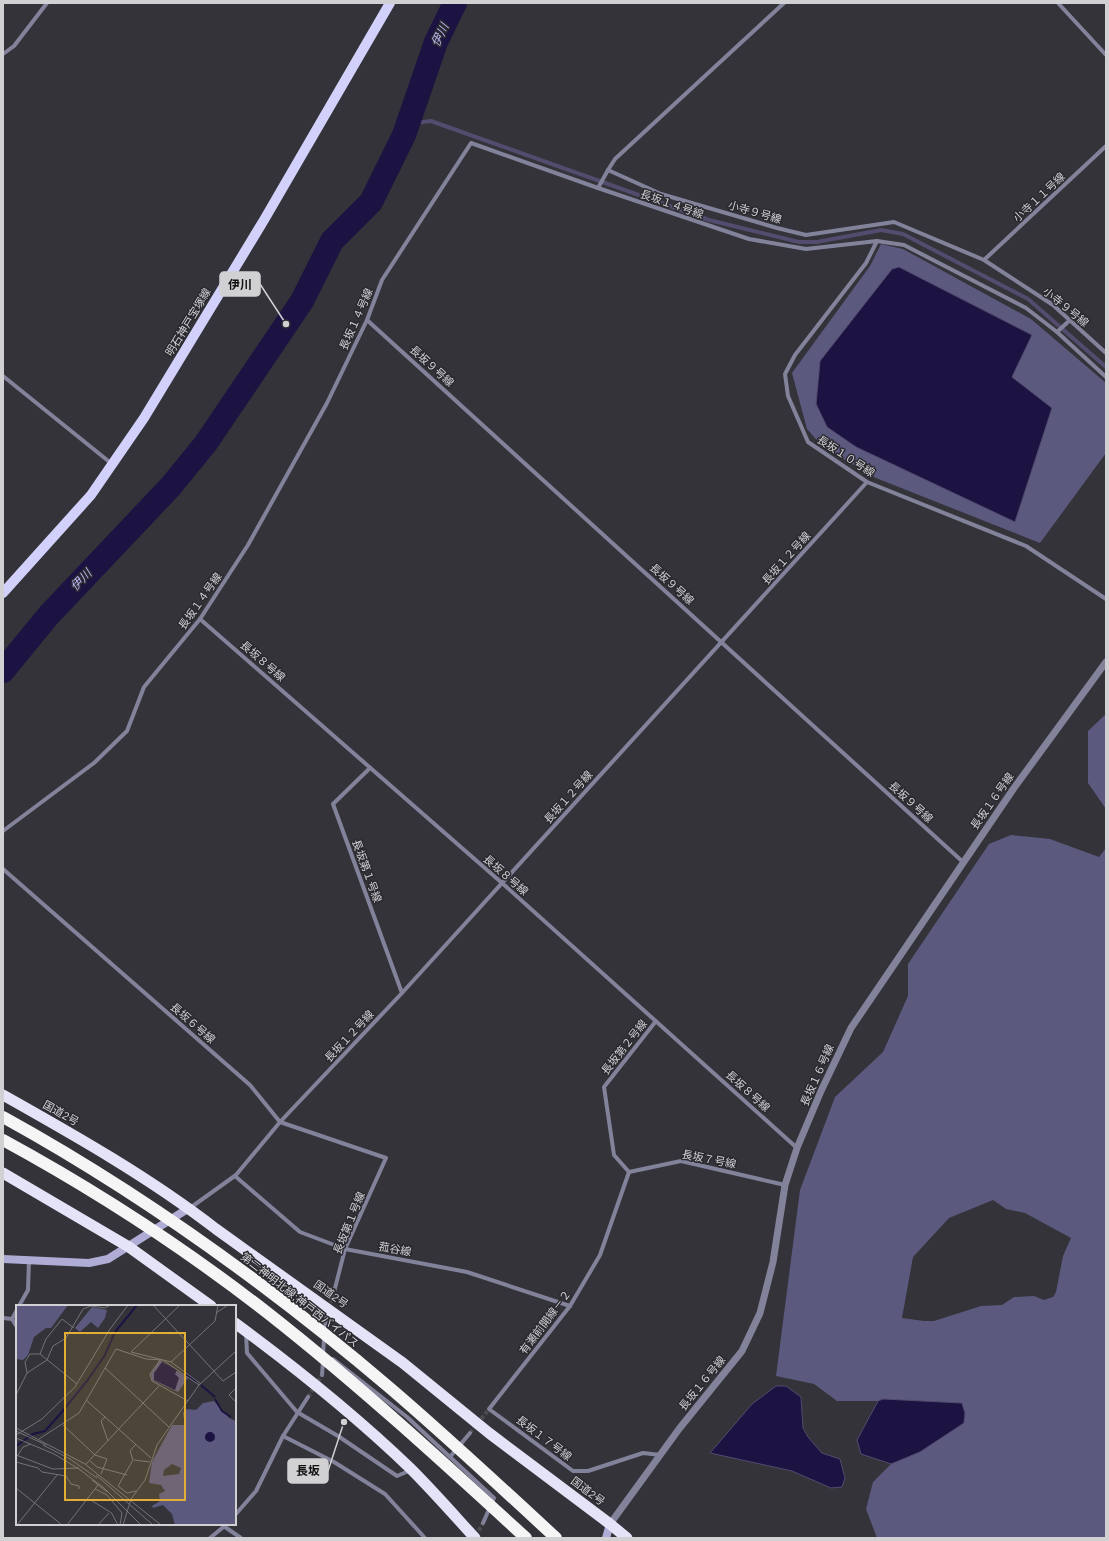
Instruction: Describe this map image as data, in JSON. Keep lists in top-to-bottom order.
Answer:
{
  "streets": {
    "highway": ["国道2号", "第二神明北線;神戸西バイパス"],
    "main road": ["明石神戸宝塚線"],
    "street": [
      "小寺１１号線",
      "長坂１４号線",
      "小寺９号線",
      "長坂９号線",
      "長坂１０号線",
      "長坂１２号線",
      "長坂８号線",
      "長坂１６号線",
      "長坂第１号線",
      "長坂６号線",
      "長坂第２号線",
      "長坂７号線",
      "菰谷線",
      "有瀬前開線－２",
      "長坂１７号線"
    ]
  },
  "crossings": [
    ["小寺１１号線", "小寺９号線"],
    ["長坂１４号線", "長坂９号線"],
    ["長坂１４号線", "長坂１０号線"],
    ["長坂１４号線", "長坂８号線"],
    ["長坂９号線", "長坂１２号線"],
    ["長坂９号線", "長坂１６号線"],
    ["長坂１０号線", "長坂１２号線"],
    ["長坂１２号線", "長坂８号線"],
    ["長坂１２号線", "長坂第１号線"],
    ["長坂１２号線", "長坂６号線"],
    ["長坂１２号線", "国道2号"],
    ["長坂１２号線", "菰谷線"],
    ["長坂８号線", "長坂１６号線"],
    ["長坂８号線", "長坂第１号線"],
    ["長坂８号線", "長坂第２号線"],
    ["長坂１６号線", "国道2号"],
    ["長坂１６号線", "長坂７号線"],
    ["長坂１６号線", "長坂１７号線"],
    ["長坂第１号線", "長坂６号線"],
    ["長坂第１号線", "菰谷線"],
    ["長坂第２号線", "長坂７号線"],
    ["長坂第２号線", "有瀬前開線－２"],
    ["長坂７号線", "有瀬前開線－２"],
    ["菰谷線", "有瀬前開線－２"],
    ["有瀬前開線－２", "長坂１７号線"]
  ],
  "water": ["伊川"],
  "places": ["伊川", "長坂"]
}
